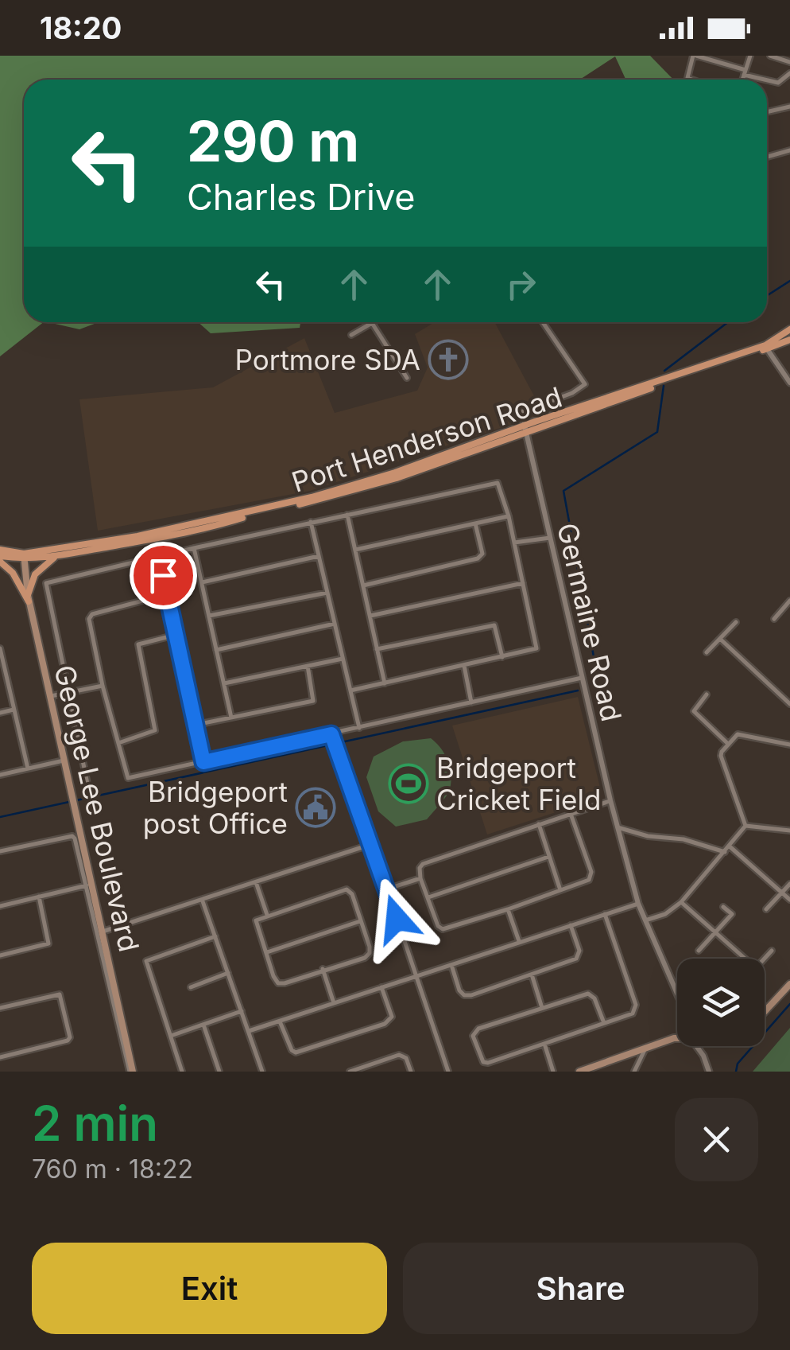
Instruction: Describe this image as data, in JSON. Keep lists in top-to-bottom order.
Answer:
{
  "streets": {
    "main road": ["Port Henderson Road", "George Lee Boulevard"],
    "street": ["Germaine Road"]
  },
  "crossings": [
    ["Port Henderson Road", "Germaine Road"],
    ["Port Henderson Road", "George Lee Boulevard"]
  ],
  "places": {
    "church": ["Portmore SDA"],
    "sports": ["Bridgeport Cricket Field"],
    "public building": ["Bridgeport post Office"]
  },
  "page": {
    "status": "18:20",
    "turn": ["290 m", "Charles Drive"],
    "heading": ["2 min", "760 m · 18:22"],
    "buttons": ["Exit", "Share"]
  }
}
